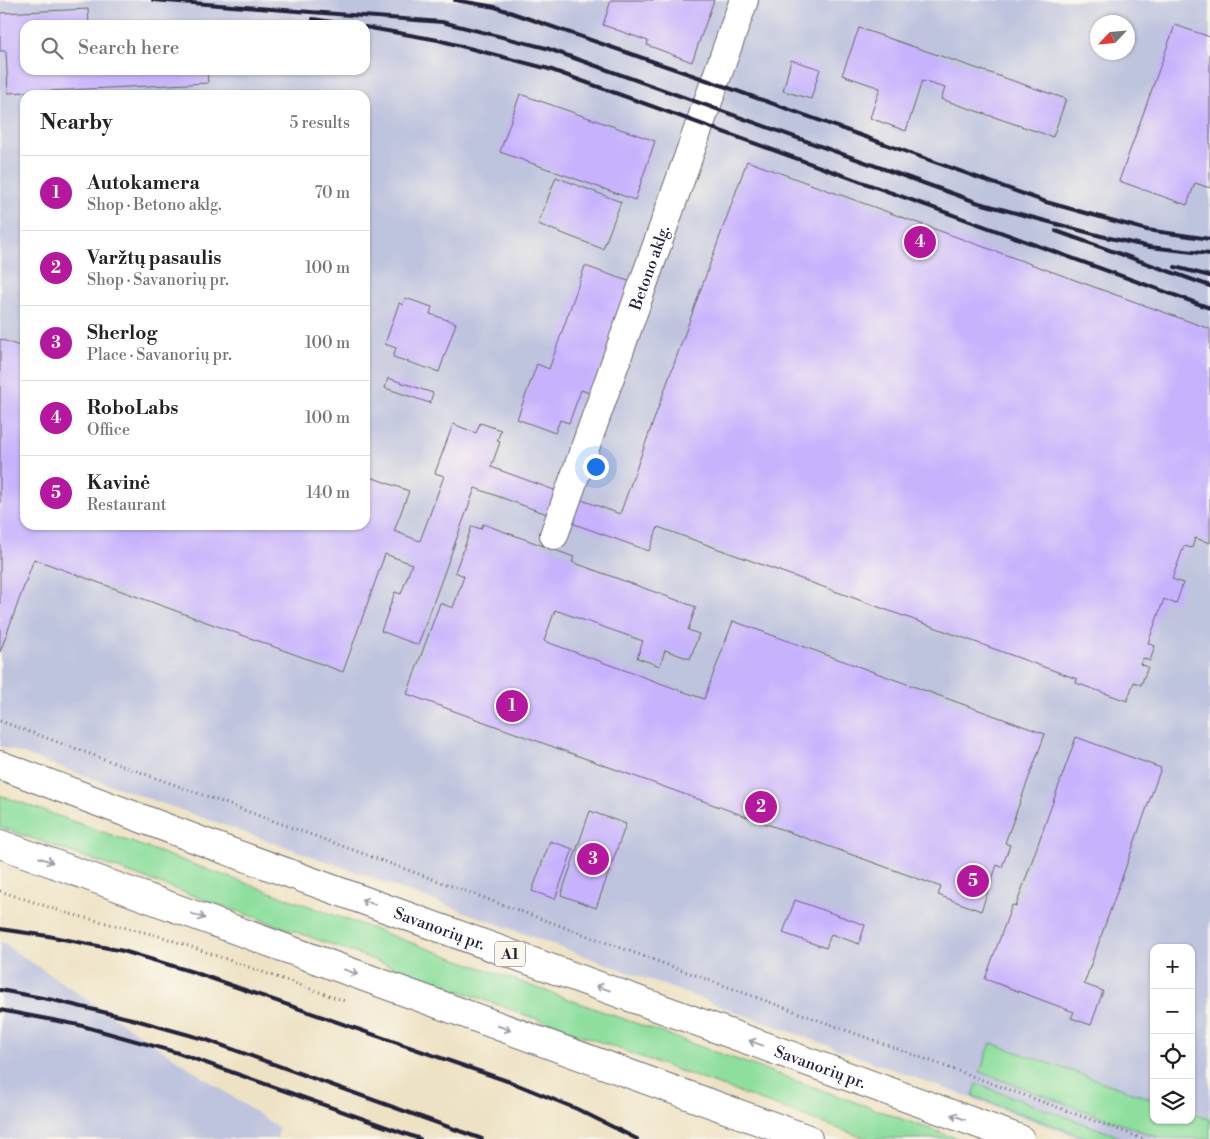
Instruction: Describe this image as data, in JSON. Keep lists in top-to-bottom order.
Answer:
{
  "streets": {
    "main road": ["Betono aklg.", "Savanorių pr.", "A1"]
  },
  "north": "bottom left",
  "page": {
    "search": "Search here",
    "heading": ["Nearby", "5 results"],
    "list": [
      {
        "mark": "1",
        "name": "Autokamera",
        "note": "Shop · Betono aklg.",
        "value": "70 m"
      },
      {
        "mark": "2",
        "name": "Varžtų pasaulis",
        "note": "Shop · Savanorių pr.",
        "value": "100 m"
      },
      {
        "mark": "3",
        "name": "Sherlog",
        "note": "Place · Savanorių pr.",
        "value": "100 m"
      },
      {
        "mark": "4",
        "name": "RoboLabs",
        "note": "Office",
        "value": "100 m"
      },
      {
        "mark": "5",
        "name": "Kavinė",
        "note": "Restaurant",
        "value": "140 m"
      }
    ],
    "pins": [
      "4",
      "1",
      "2",
      "3",
      "5"
    ],
    "map_buttons": ["+", "−"]
  }
}
